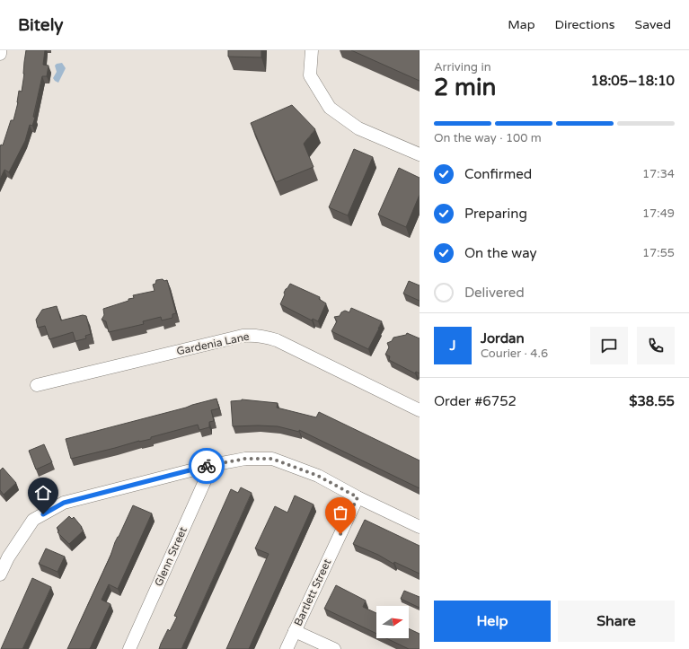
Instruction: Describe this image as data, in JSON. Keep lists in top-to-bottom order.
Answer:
{
  "streets": {
    "street": ["Gardenia Lane", "Glenn Street", "Bartlett Street"]
  },
  "north": "right",
  "page": {
    "header": "Bitely",
    "nav": ["Map", "Directions", "Saved"],
    "heading": ["2 min", "Arriving in", "18:05–18:10"],
    "panel": [
      "Jordan",
      "Courier · 4.6",
      "Order #6752",
      "$38.55"
    ],
    "bar": "On the way · 100 m",
    "list": [
      ["Confirmed", "17:34"],
      ["Preparing", "17:49"],
      ["On the way", "17:55"],
      "Delivered"
    ],
    "round": "J",
    "buttons": ["Help", "Share"]
  }
}
